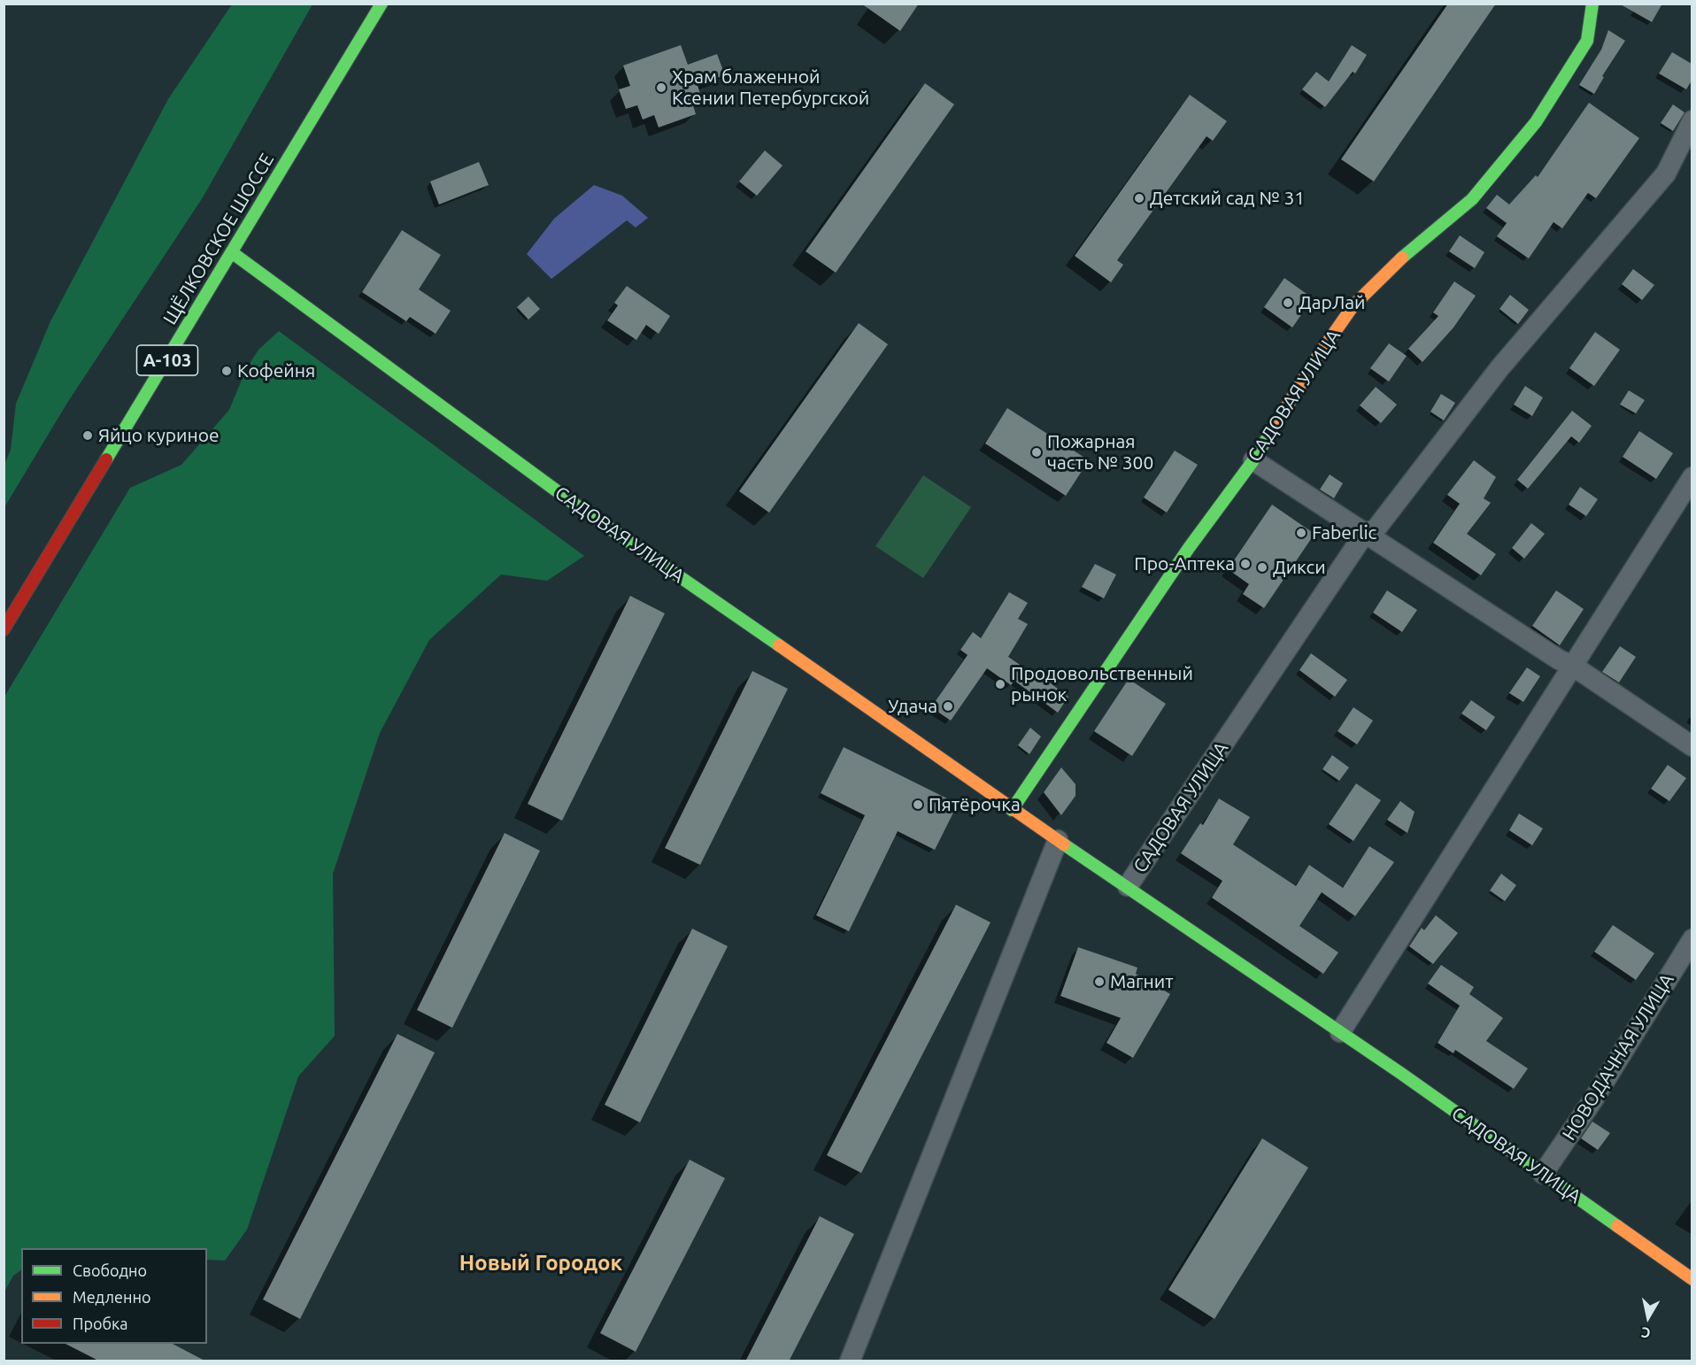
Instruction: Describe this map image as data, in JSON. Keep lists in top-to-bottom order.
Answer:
{
  "streets": {
    "street": [
      "ЩЁЛКОВСКОЕ ШОССЕ",
      "А-103",
      "САДОВАЯ УЛИЦА",
      "НОВОДАЧНАЯ УЛИЦА"
    ]
  },
  "crossings": [
    ["ЩЁЛКОВСКОЕ ШОССЕ", "САДОВАЯ УЛИЦА"],
    ["САДОВАЯ УЛИЦА", "НОВОДАЧНАЯ УЛИЦА"]
  ],
  "districts": ["Новый Городок"],
  "places": [
    "Храм блаженной Ксении Петербургской",
    "Детский сад № 31",
    "ДарЛай",
    "Кофейня",
    "Яйцо куриное",
    "Пожарная часть № 300",
    "Faberlic",
    "Про-Аптека",
    "Дикси",
    "Продовольственный рынок",
    "Удача",
    "Пятёрочка",
    "Магнит"
  ],
  "legend": ["Свободно", "Медленно", "Пробка"],
  "north": "bottom"
}
